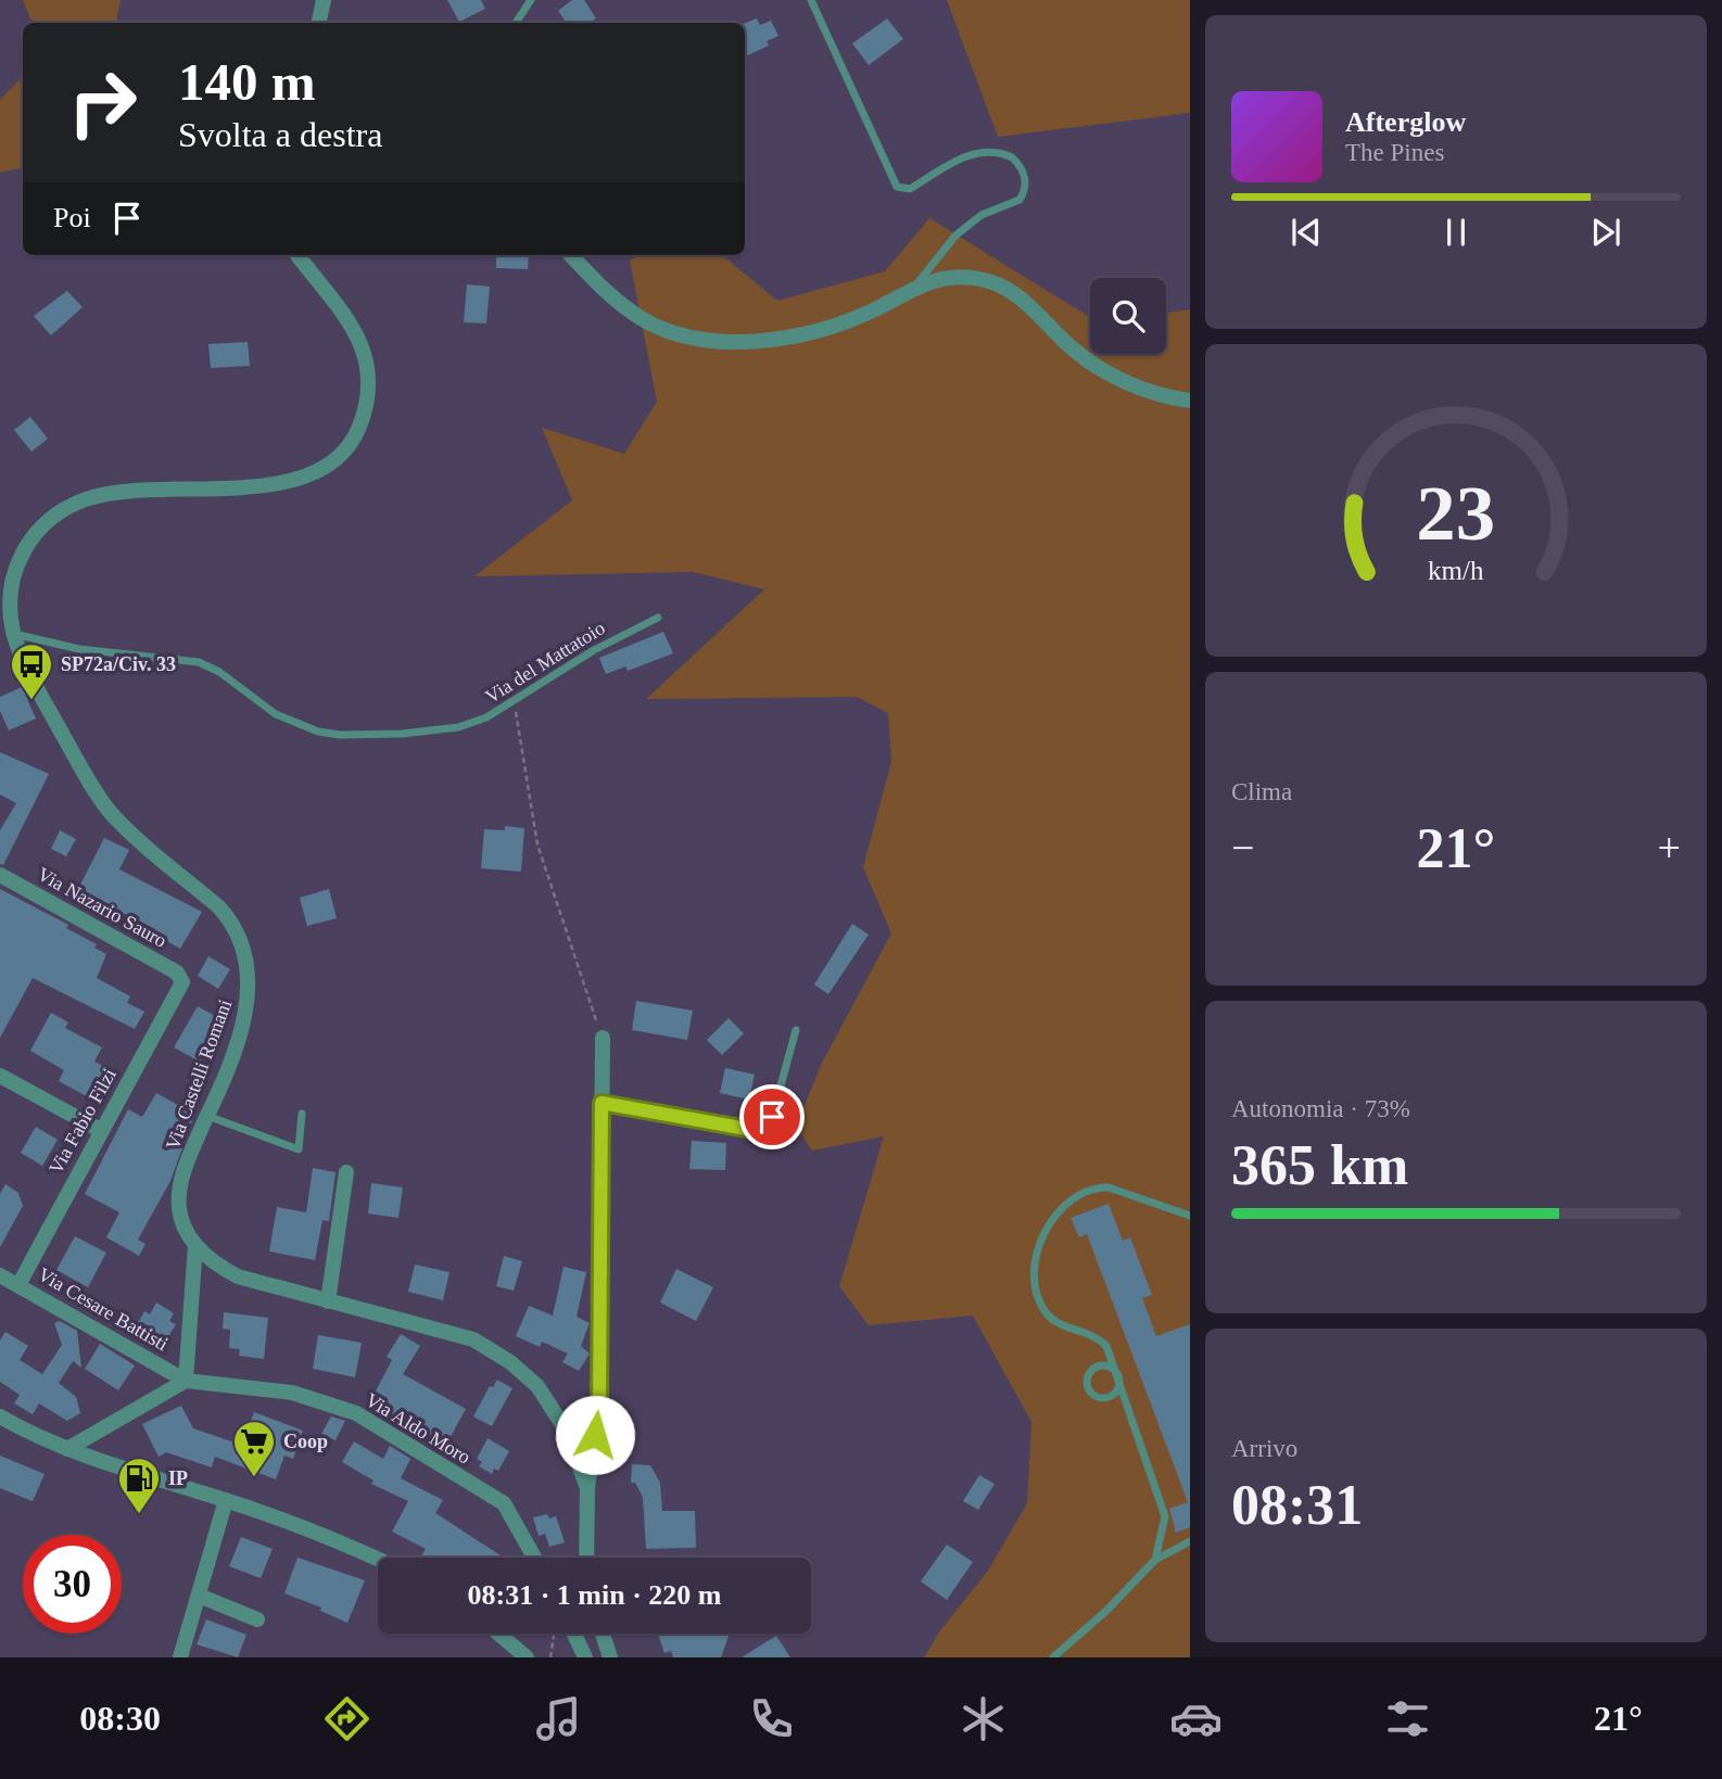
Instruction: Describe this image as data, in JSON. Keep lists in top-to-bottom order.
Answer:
{
  "streets": {
    "street": [
      "Via Nazario Sauro",
      "Via Castelli Romani",
      "Via Fabio Filzi",
      "Via Cesare Battisti",
      "Via Aldo Moro"
    ],
    "lane": ["Via del Mattatoio"]
  },
  "crossings": [
    ["Via del Mattatoio", "Via Castelli Romani"],
    ["Via Nazario Sauro", "Via Fabio Filzi"],
    ["Via Fabio Filzi", "Via Cesare Battisti"],
    ["Via Cesare Battisti", "Via Aldo Moro"]
  ],
  "places": {
    "bus stop": ["SP72a/Civ. 33"],
    "supermarket": ["Coop"],
    "fuel station": ["IP"]
  },
  "page": {
    "turn": ["140 m", "Svolta a destra"],
    "song": ["Afterglow", "The Pines"],
    "then": "Poi",
    "tile": [
      "Clima",
      ["Autonomia · 73%", "365 km"],
      ["Arrivo", "08:31"]
    ],
    "heat": ["−", "21°", "+"],
    "limit": "30",
    "trip": "08:31 · 1 min · 220 m",
    "tabs": ["08:30", "21°"],
    "gauge": ["23", "km/h"]
  }
}
